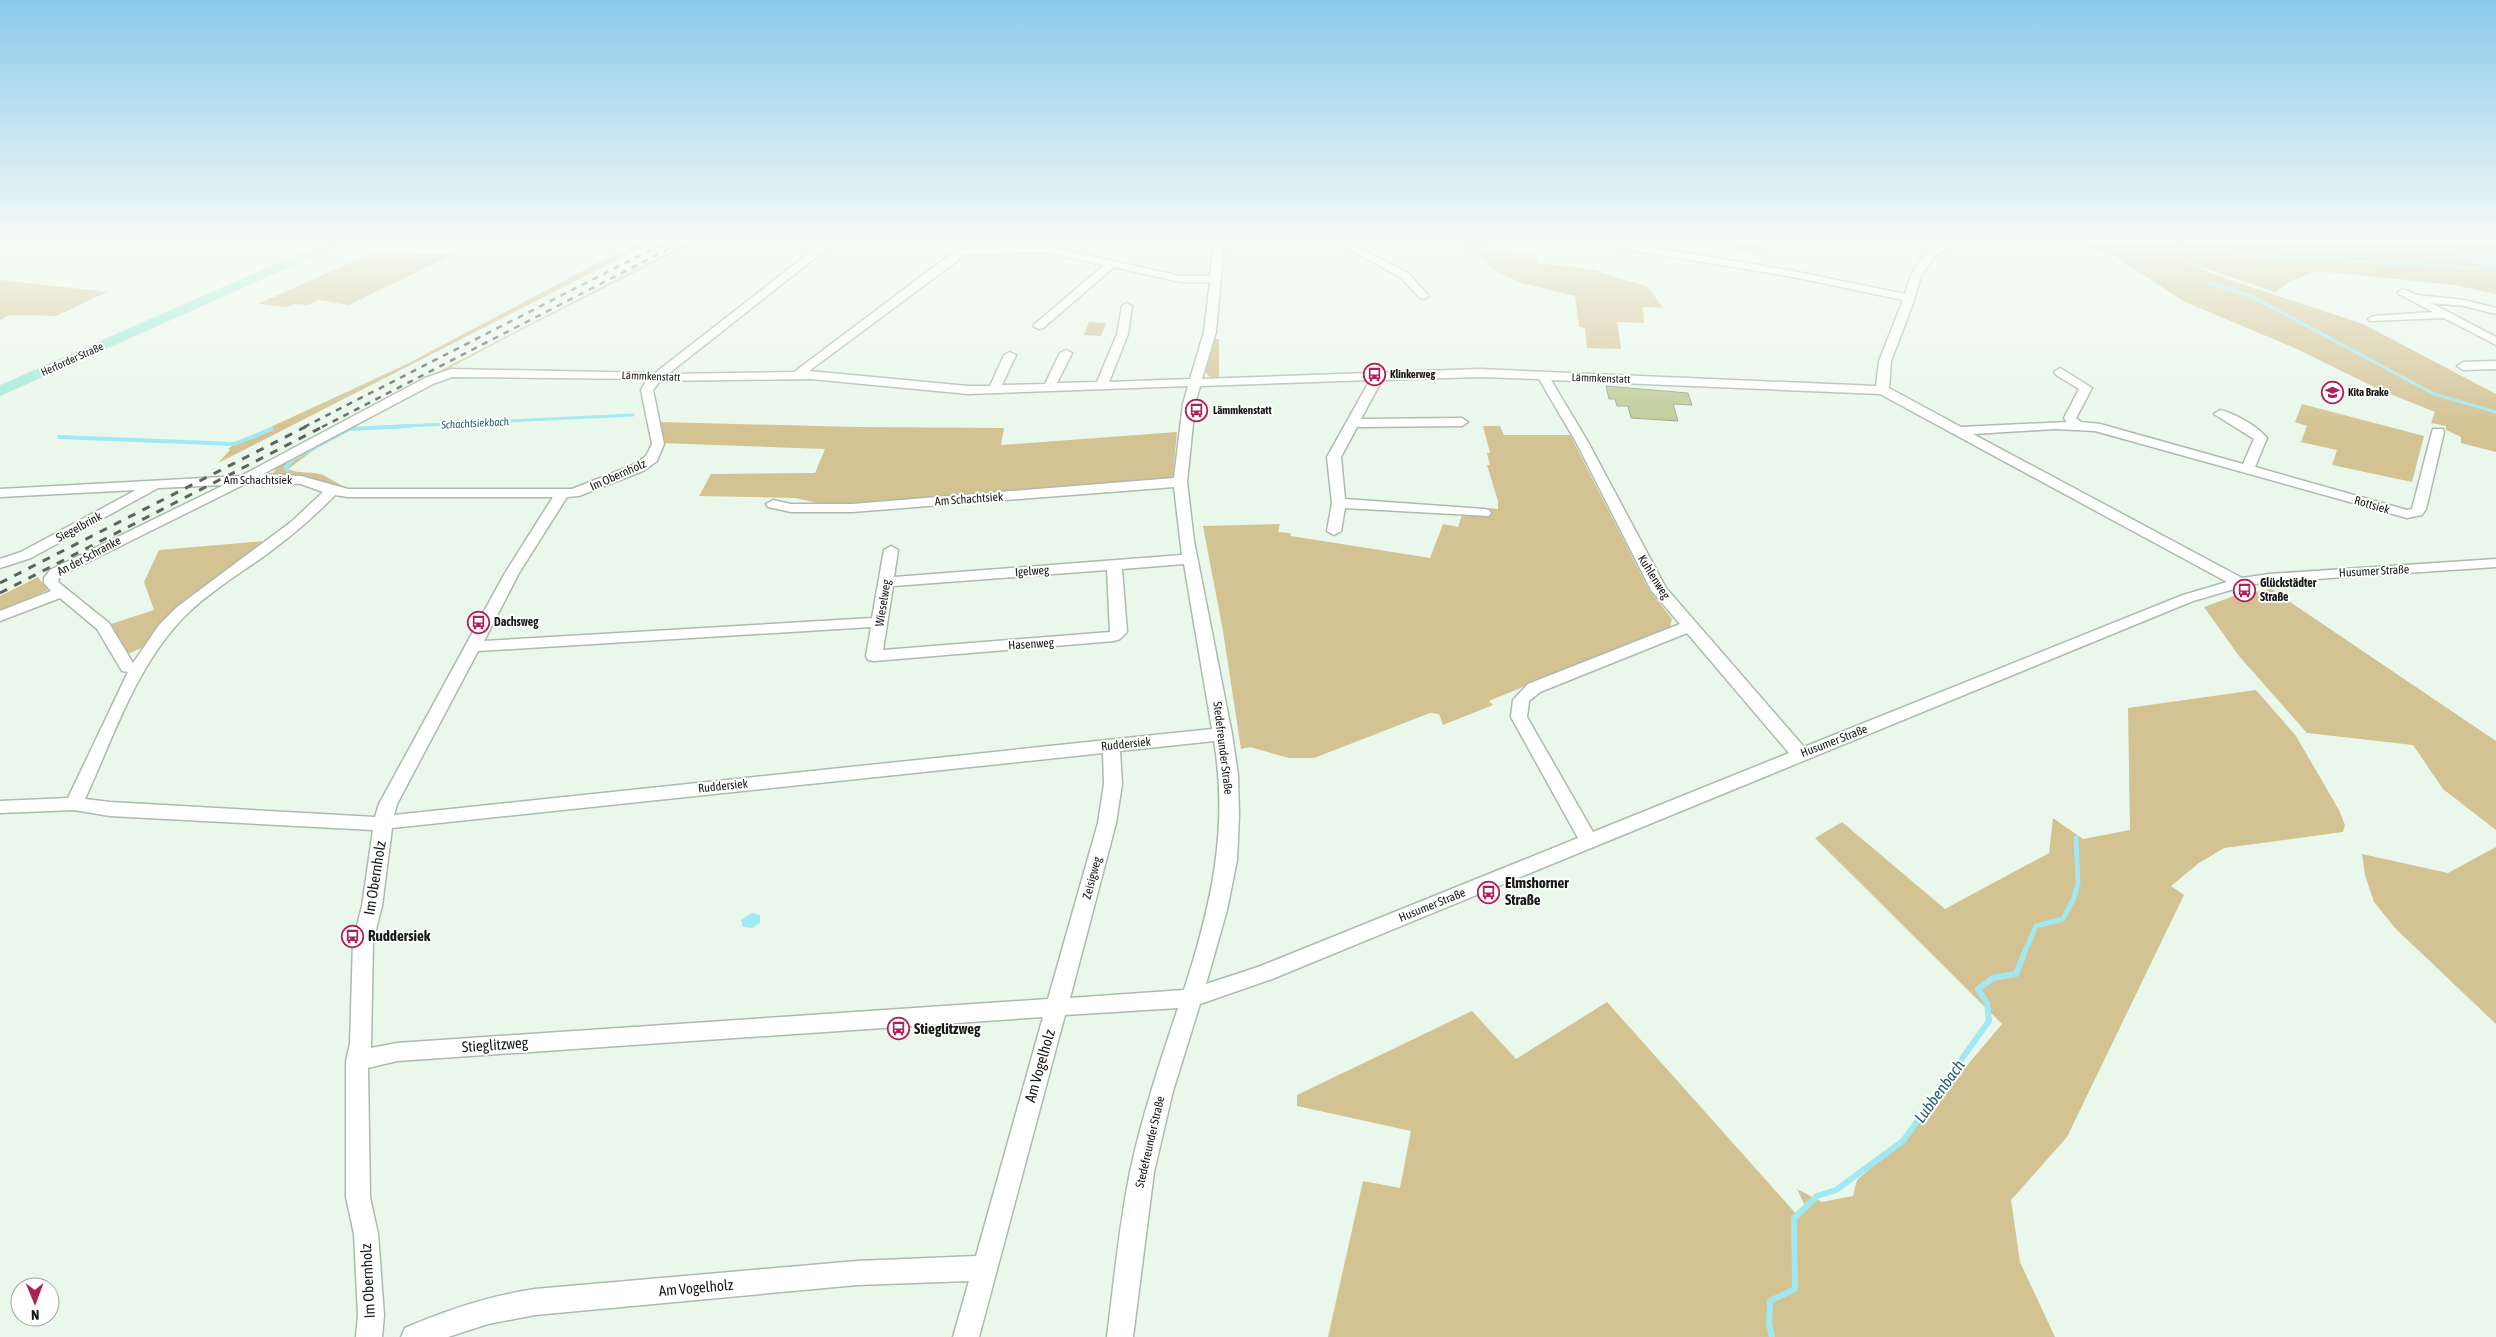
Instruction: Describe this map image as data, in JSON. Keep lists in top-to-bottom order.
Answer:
{
  "streets": {
    "main road": ["Herforder Straße"],
    "street": [
      "Lämmkenstatt",
      "Im Obernholz",
      "Am Schachtsiek",
      "Rottsiek",
      "Siegelbrink",
      "An der Schranke",
      "Igelweg",
      "Husumer Straße",
      "Kuhlenweg",
      "Wieselweg",
      "Hasenweg",
      "Ruddersiek",
      "Stedefreunder Straße",
      "Zeisigweg",
      "Stieglitzweg",
      "Am Vogelholz"
    ]
  },
  "crossings": [
    ["Lämmkenstatt", "Im Obernholz"],
    ["Lämmkenstatt", "Am Schachtsiek"],
    ["Lämmkenstatt", "An der Schranke"],
    ["Lämmkenstatt", "Kuhlenweg"],
    ["Lämmkenstatt", "Stedefreunder Straße"],
    ["Im Obernholz", "Am Schachtsiek"],
    ["Im Obernholz", "Ruddersiek"],
    ["Im Obernholz", "Stieglitzweg"],
    ["Am Schachtsiek", "Siegelbrink"],
    ["Am Schachtsiek", "An der Schranke"],
    ["Am Schachtsiek", "Stedefreunder Straße"],
    ["Igelweg", "Wieselweg"],
    ["Igelweg", "Hasenweg"],
    ["Igelweg", "Stedefreunder Straße"],
    ["Husumer Straße", "Kuhlenweg"],
    ["Husumer Straße", "Stedefreunder Straße"],
    ["Husumer Straße", "Stieglitzweg"],
    ["Wieselweg", "Hasenweg"],
    ["Ruddersiek", "Stedefreunder Straße"],
    ["Ruddersiek", "Zeisigweg"],
    ["Stedefreunder Straße", "Stieglitzweg"],
    ["Zeisigweg", "Stieglitzweg"],
    ["Zeisigweg", "Am Vogelholz"],
    ["Stieglitzweg", "Am Vogelholz"]
  ],
  "water": ["Schachtsiekbach", "Lubbenbach"],
  "places": {
    "bus stop": [
      "Klinkerweg",
      "Lämmkenstatt",
      "Glückstädter Straße",
      "Dachsweg",
      "Elmshorner Straße",
      "Ruddersiek",
      "Stieglitzweg"
    ],
    "school or university": ["Kita Brake"]
  },
  "north": "bottom"
}
